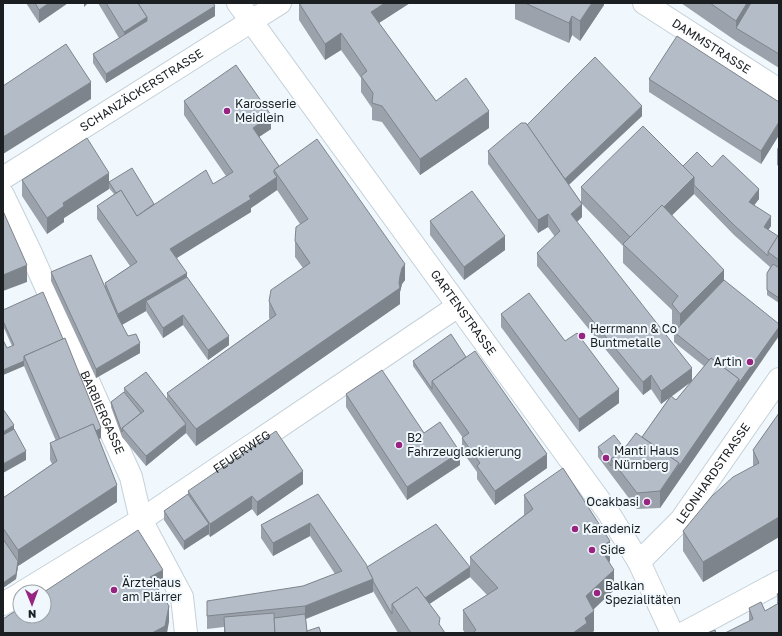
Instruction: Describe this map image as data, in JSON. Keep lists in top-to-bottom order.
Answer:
{
  "streets": {
    "street": [
      "DAMMSTRASSE",
      "SCHANZÄCKERSTRASSE",
      "GARTENSTRASSE",
      "BARBIERGASSE",
      "FEUERWEG",
      "LEONHARDSTRASSE"
    ]
  },
  "crossings": [
    ["SCHANZÄCKERSTRASSE", "GARTENSTRASSE"],
    ["GARTENSTRASSE", "FEUERWEG"],
    ["GARTENSTRASSE", "LEONHARDSTRASSE"],
    ["BARBIERGASSE", "FEUERWEG"]
  ],
  "places": [
    "Karosserie Meidlein",
    "Herrmann & Co Buntmetalle",
    "Artin",
    "B2 Fahrzeuglackierung",
    "Manti Haus Nürnberg",
    "Ocakbasi",
    "Karadeniz",
    "Side",
    "Ärztehaus am Plärrer",
    "Balkan Spezialitäten"
  ],
  "north": "bottom"
}
